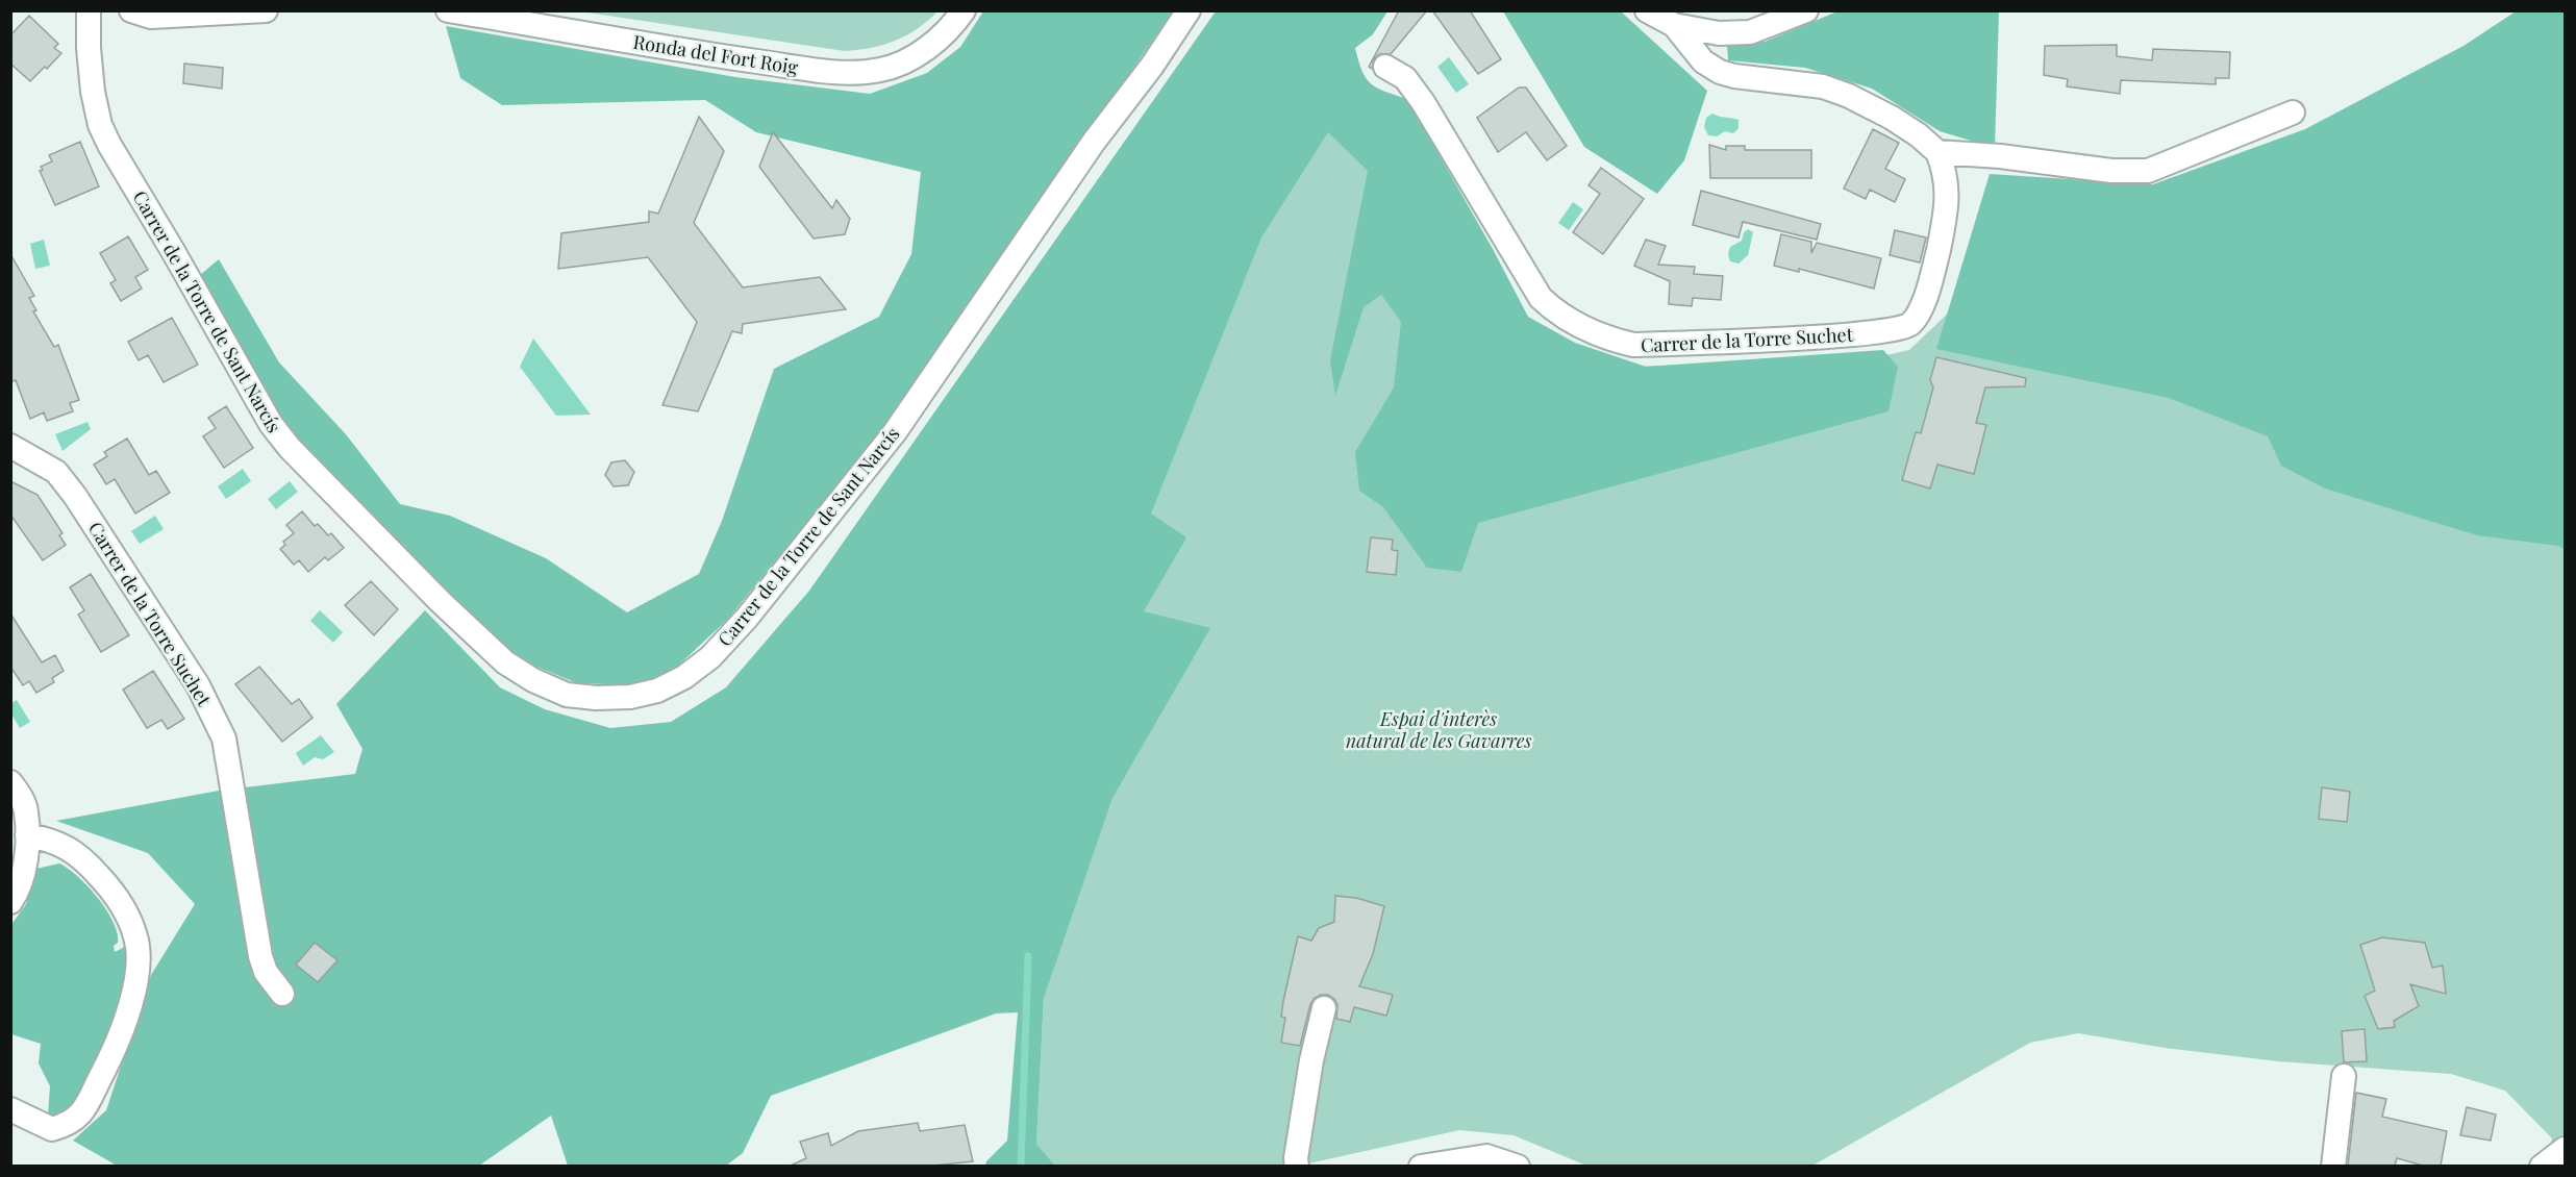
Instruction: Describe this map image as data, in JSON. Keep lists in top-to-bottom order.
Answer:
{
  "streets": {
    "street": ["Ronda del Fort Roig", "Carrer de la Torre de Sant Narcís", "Carrer de la Torre Suchet"]
  },
  "parks": ["Espai d'interès natural de les Gavarres"]
}
